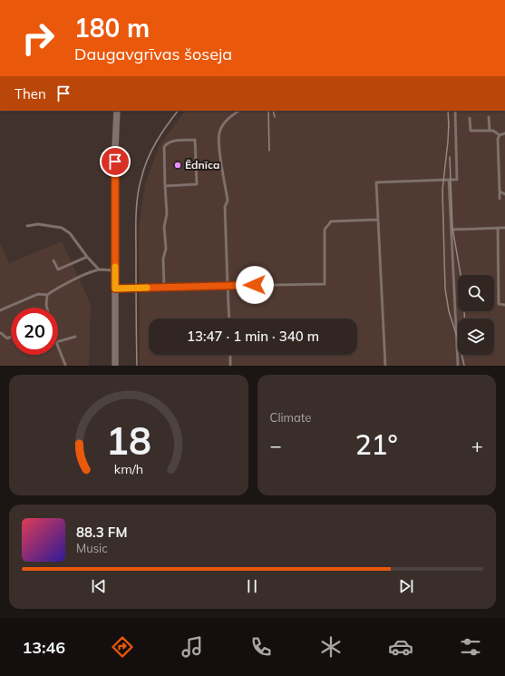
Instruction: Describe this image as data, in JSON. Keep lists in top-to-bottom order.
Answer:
{
  "places": ["Ēdnīca"],
  "page": {
    "turn": ["180 m", "Daugavgrīvas šoseja"],
    "then": "Then",
    "limit": "20",
    "trip": "13:47 · 1 min · 340 m",
    "tile": "Climate",
    "heat": ["−", "21°", "+"],
    "song": ["88.3 FM", "Music"],
    "tabs": "13:46",
    "gauge": ["18", "km/h"]
  }
}
